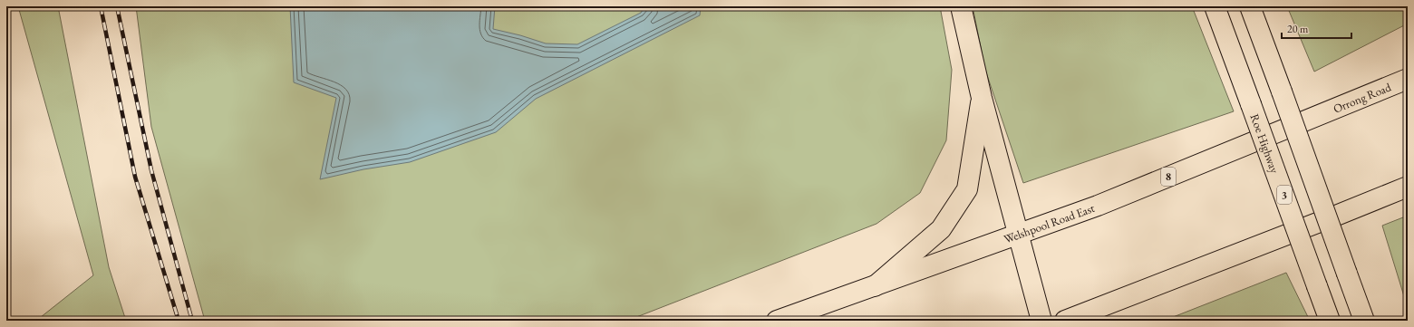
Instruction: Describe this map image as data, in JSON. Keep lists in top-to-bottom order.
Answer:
{
  "streets": {
    "highway": [
      "Orrong Road",
      "Roe Highway",
      "8",
      "3",
      "Welshpool Road East"
    ]
  },
  "crossings": [
    ["Orrong Road", "Welshpool Road East"]
  ],
  "scale_bar": "20 m"
}
